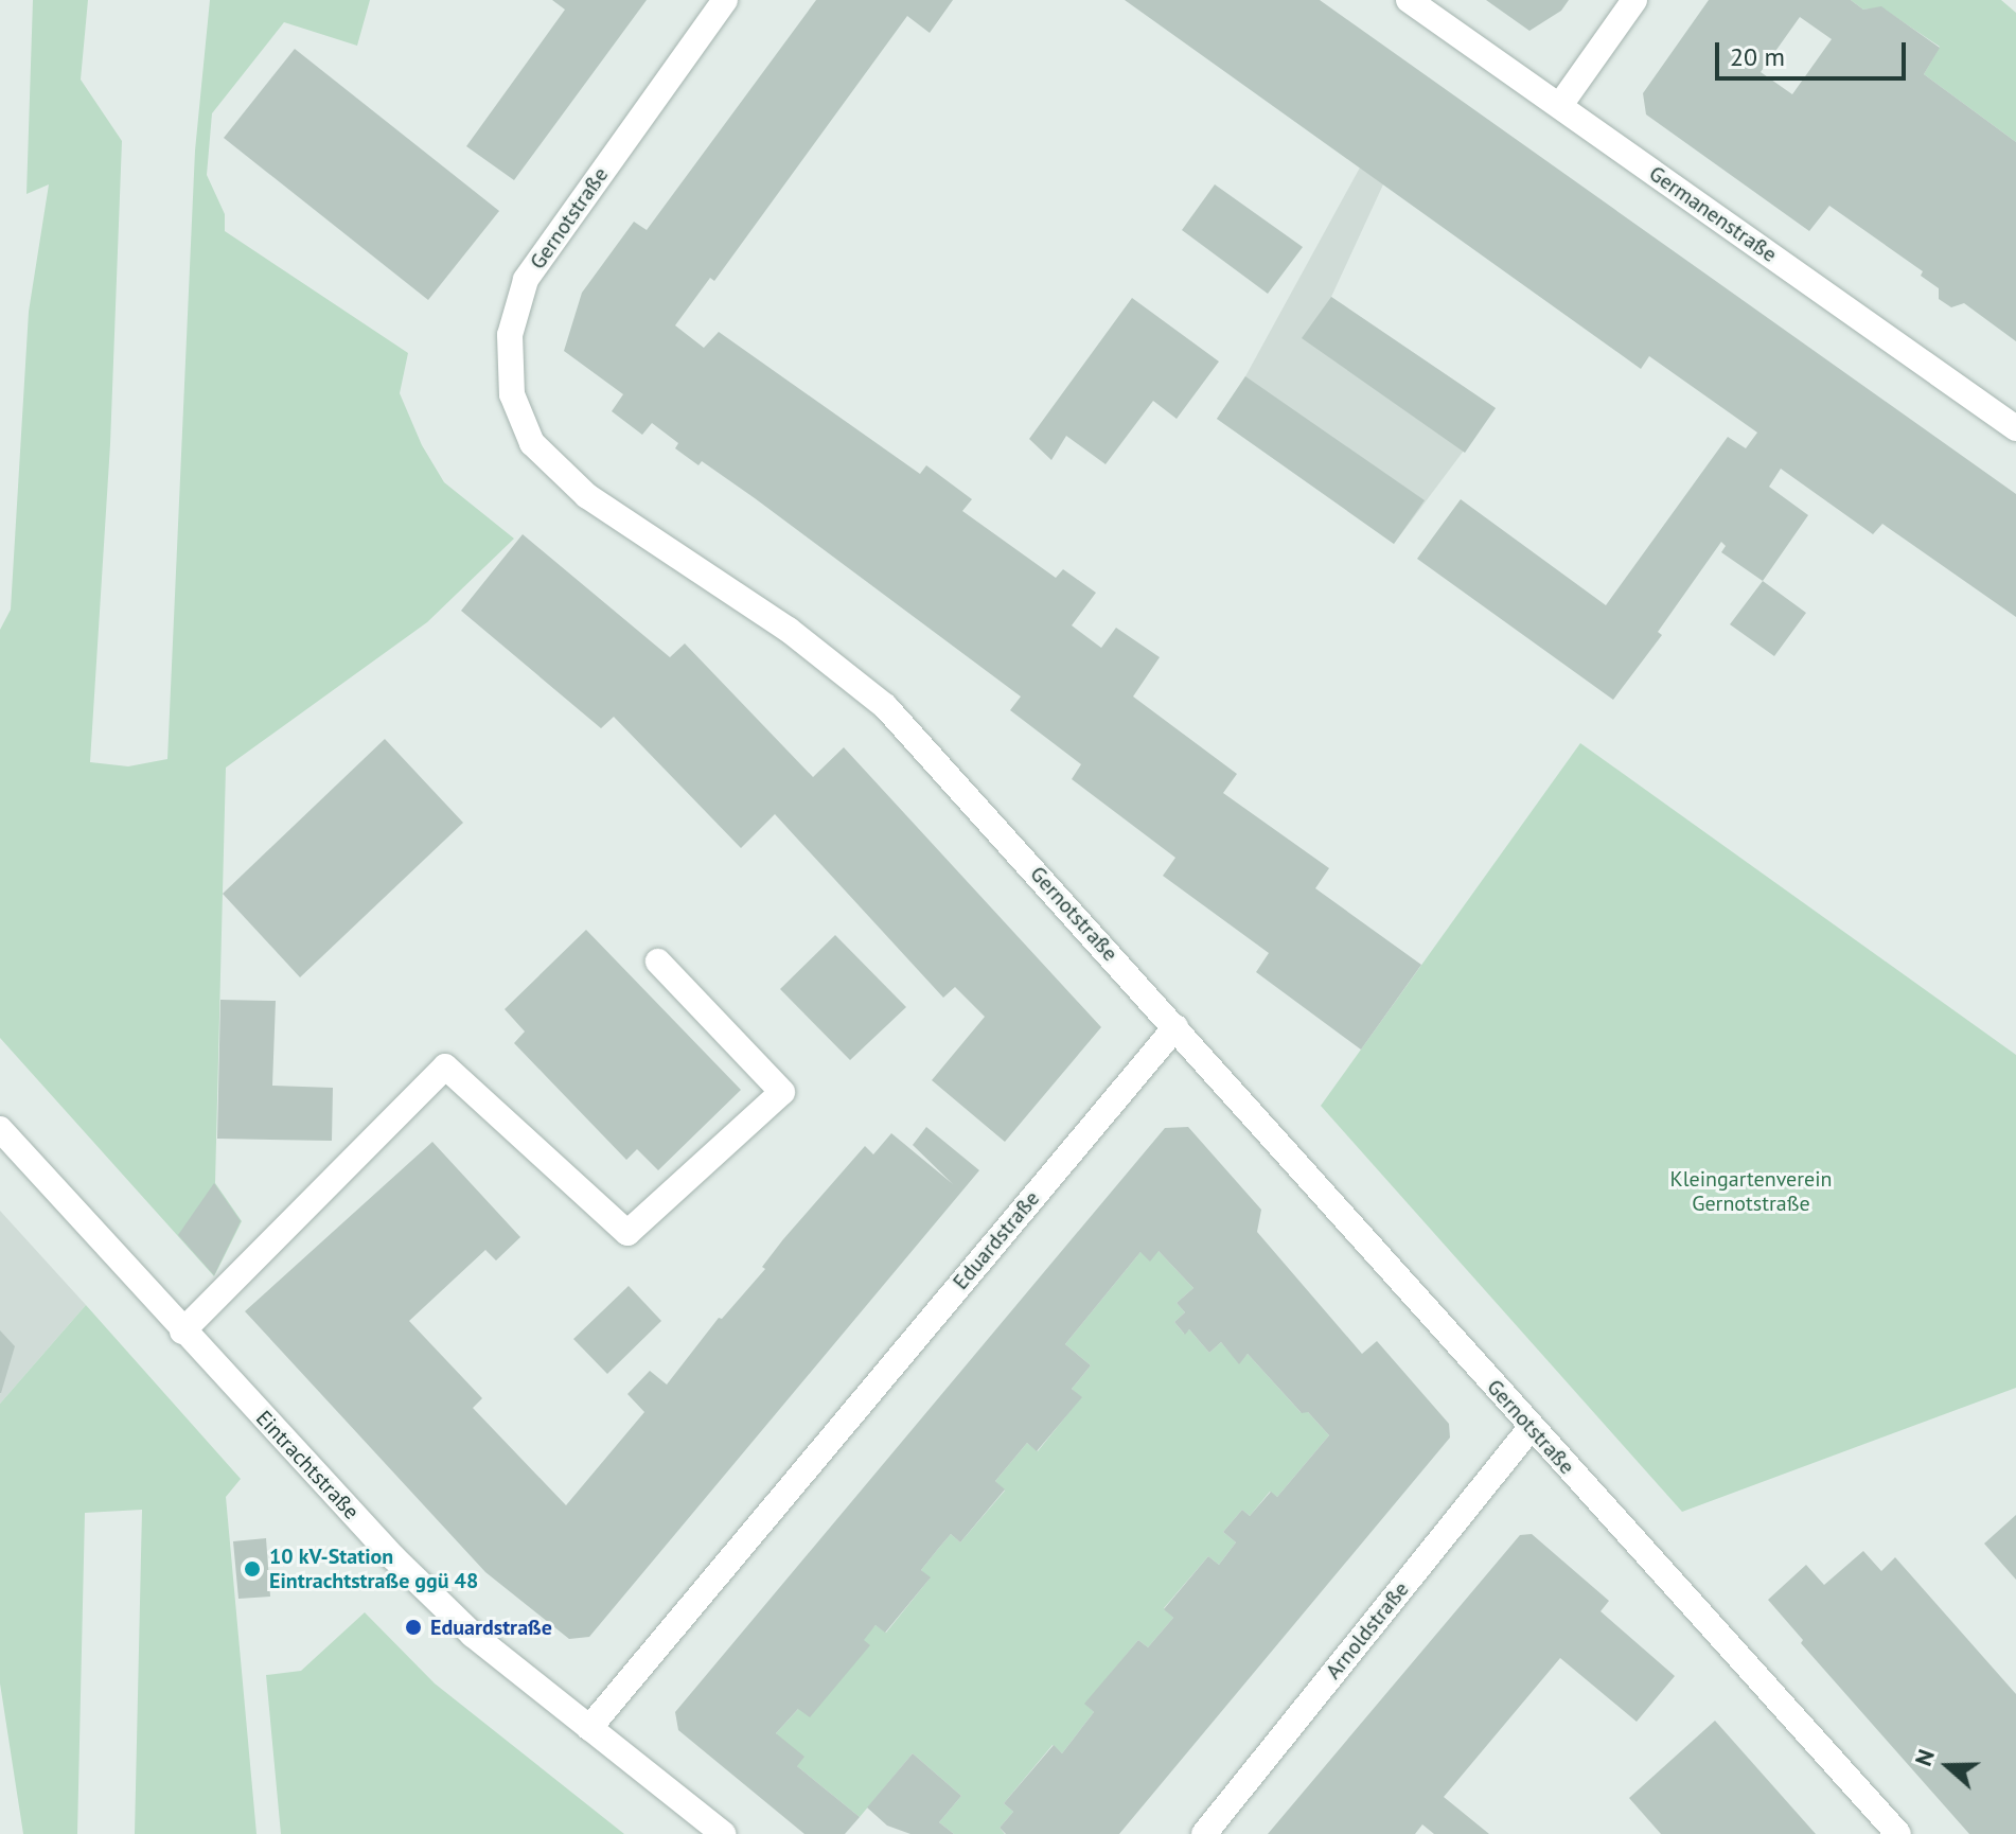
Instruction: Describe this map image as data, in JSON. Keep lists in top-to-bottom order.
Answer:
{
  "streets": {
    "street": [
      "Germanenstraße",
      "Gernotstraße",
      "Eduardstraße",
      "Eintrachtstraße",
      "Arnoldstraße"
    ]
  },
  "crossings": [
    ["Gernotstraße", "Eduardstraße"],
    ["Gernotstraße", "Arnoldstraße"],
    ["Eduardstraße", "Eintrachtstraße"]
  ],
  "parks": ["Kleingartenverein Gernotstraße"],
  "places": ["10 kV-Station Eintrachtstraße ggü 48", "Eduardstraße"],
  "scale_bar": "20 m",
  "north": "left"
}
